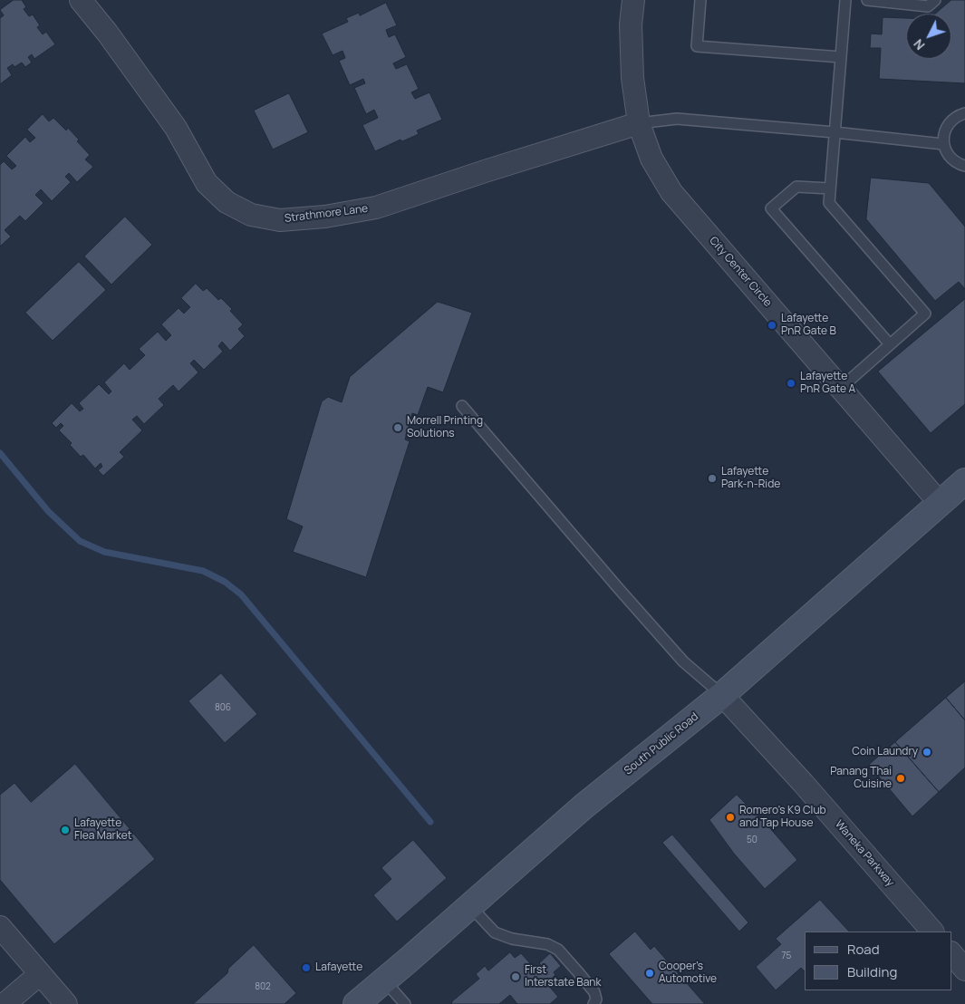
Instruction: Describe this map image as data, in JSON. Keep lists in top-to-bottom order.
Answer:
{
  "streets": {
    "street": [
      "Strathmore Lane",
      "City Center Circle",
      "South Public Road",
      "Waneka Parkway"
    ]
  },
  "crossings": [
    ["Strathmore Lane", "City Center Circle"],
    ["City Center Circle", "South Public Road"],
    ["South Public Road", "Waneka Parkway"]
  ],
  "places": [
    "Lafayette PnR Gate B",
    "Lafayette PnR Gate A",
    "Morrell Printing Solutions",
    "Lafayette Park-n-Ride",
    "Coin Laundry",
    "Panang Thai Cuisine",
    "Romero's K9 Club and Tap House",
    "Lafayette Flea Market",
    "Lafayette",
    "Cooper's Automotive",
    "First Interstate Bank"
  ],
  "house_numbers": [
    "806",
    "50",
    "75",
    "802"
  ],
  "legend": ["Road", "Building"],
  "north": "bottom left"
}
